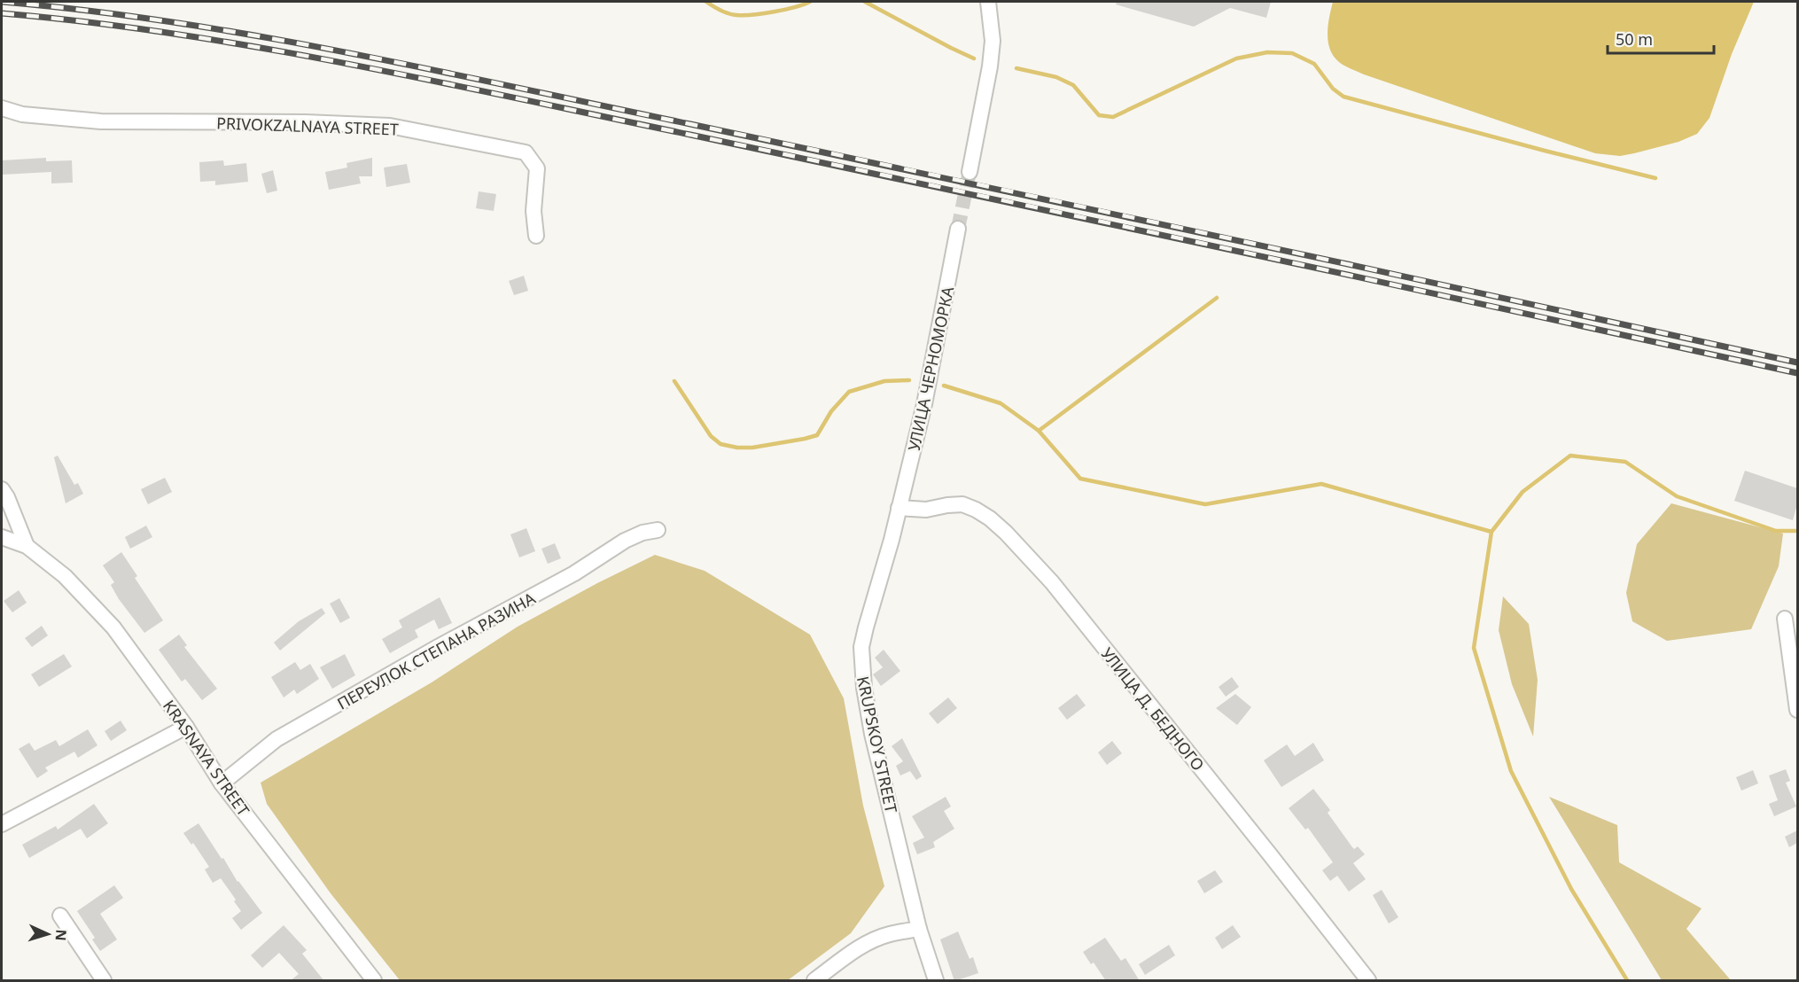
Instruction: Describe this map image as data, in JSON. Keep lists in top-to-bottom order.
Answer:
{
  "streets": {
    "street": [
      "PRIVOKZALNAYA STREET",
      "УЛИЦА ЧЕРНОМОРКА",
      "ПЕРЕУЛОК СТЕПАНА РАЗИНА",
      "УЛИЦА Д. БЕДНОГО",
      "KRUPSKOY STREET",
      "KRASNAYA STREET"
    ]
  },
  "crossings": [
    ["УЛИЦА ЧЕРНОМОРКА", "УЛИЦА Д. БЕДНОГО"],
    ["УЛИЦА ЧЕРНОМОРКА", "KRUPSKOY STREET"],
    ["ПЕРЕУЛОК СТЕПАНА РАЗИНА", "KRASNAYA STREET"],
    ["УЛИЦА Д. БЕДНОГО", "KRUPSKOY STREET"]
  ],
  "scale_bar": "50 m",
  "north": "right"
}
